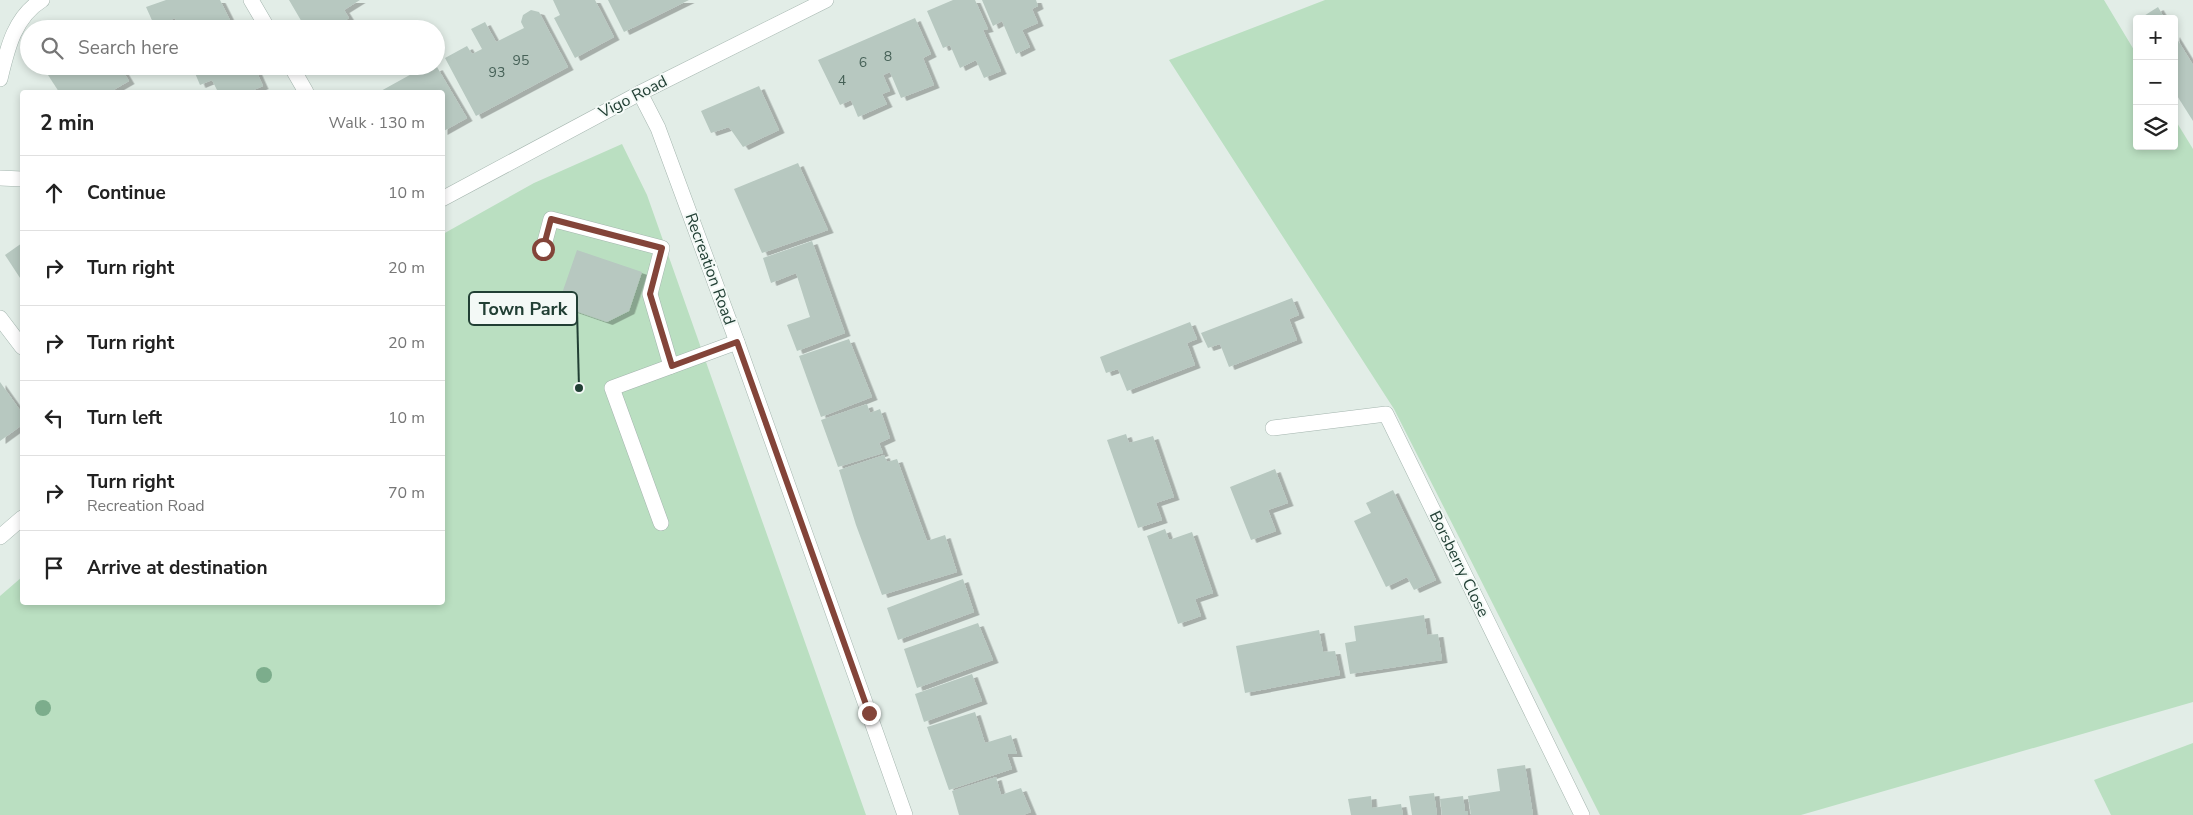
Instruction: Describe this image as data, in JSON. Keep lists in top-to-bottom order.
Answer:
{
  "streets": {
    "street": ["Vigo Road", "Recreation Road", "Borsberry Close"]
  },
  "crossings": [
    ["Vigo Road", "Recreation Road"]
  ],
  "places": ["Town Park"],
  "house_numbers": [
    "8",
    "95",
    "6",
    "93",
    "4"
  ],
  "page": {
    "map_buttons": ["+", "−"],
    "search": "Search here",
    "heading": ["2 min", "Walk · 130 m"],
    "list": [
      ["Continue", "10 m"],
      ["Turn right", "20 m"],
      ["Turn right", "20 m"],
      ["Turn left", "10 m"],
      ["Turn right", "Recreation Road", "70 m"],
      "Arrive at destination"
    ]
  }
}
